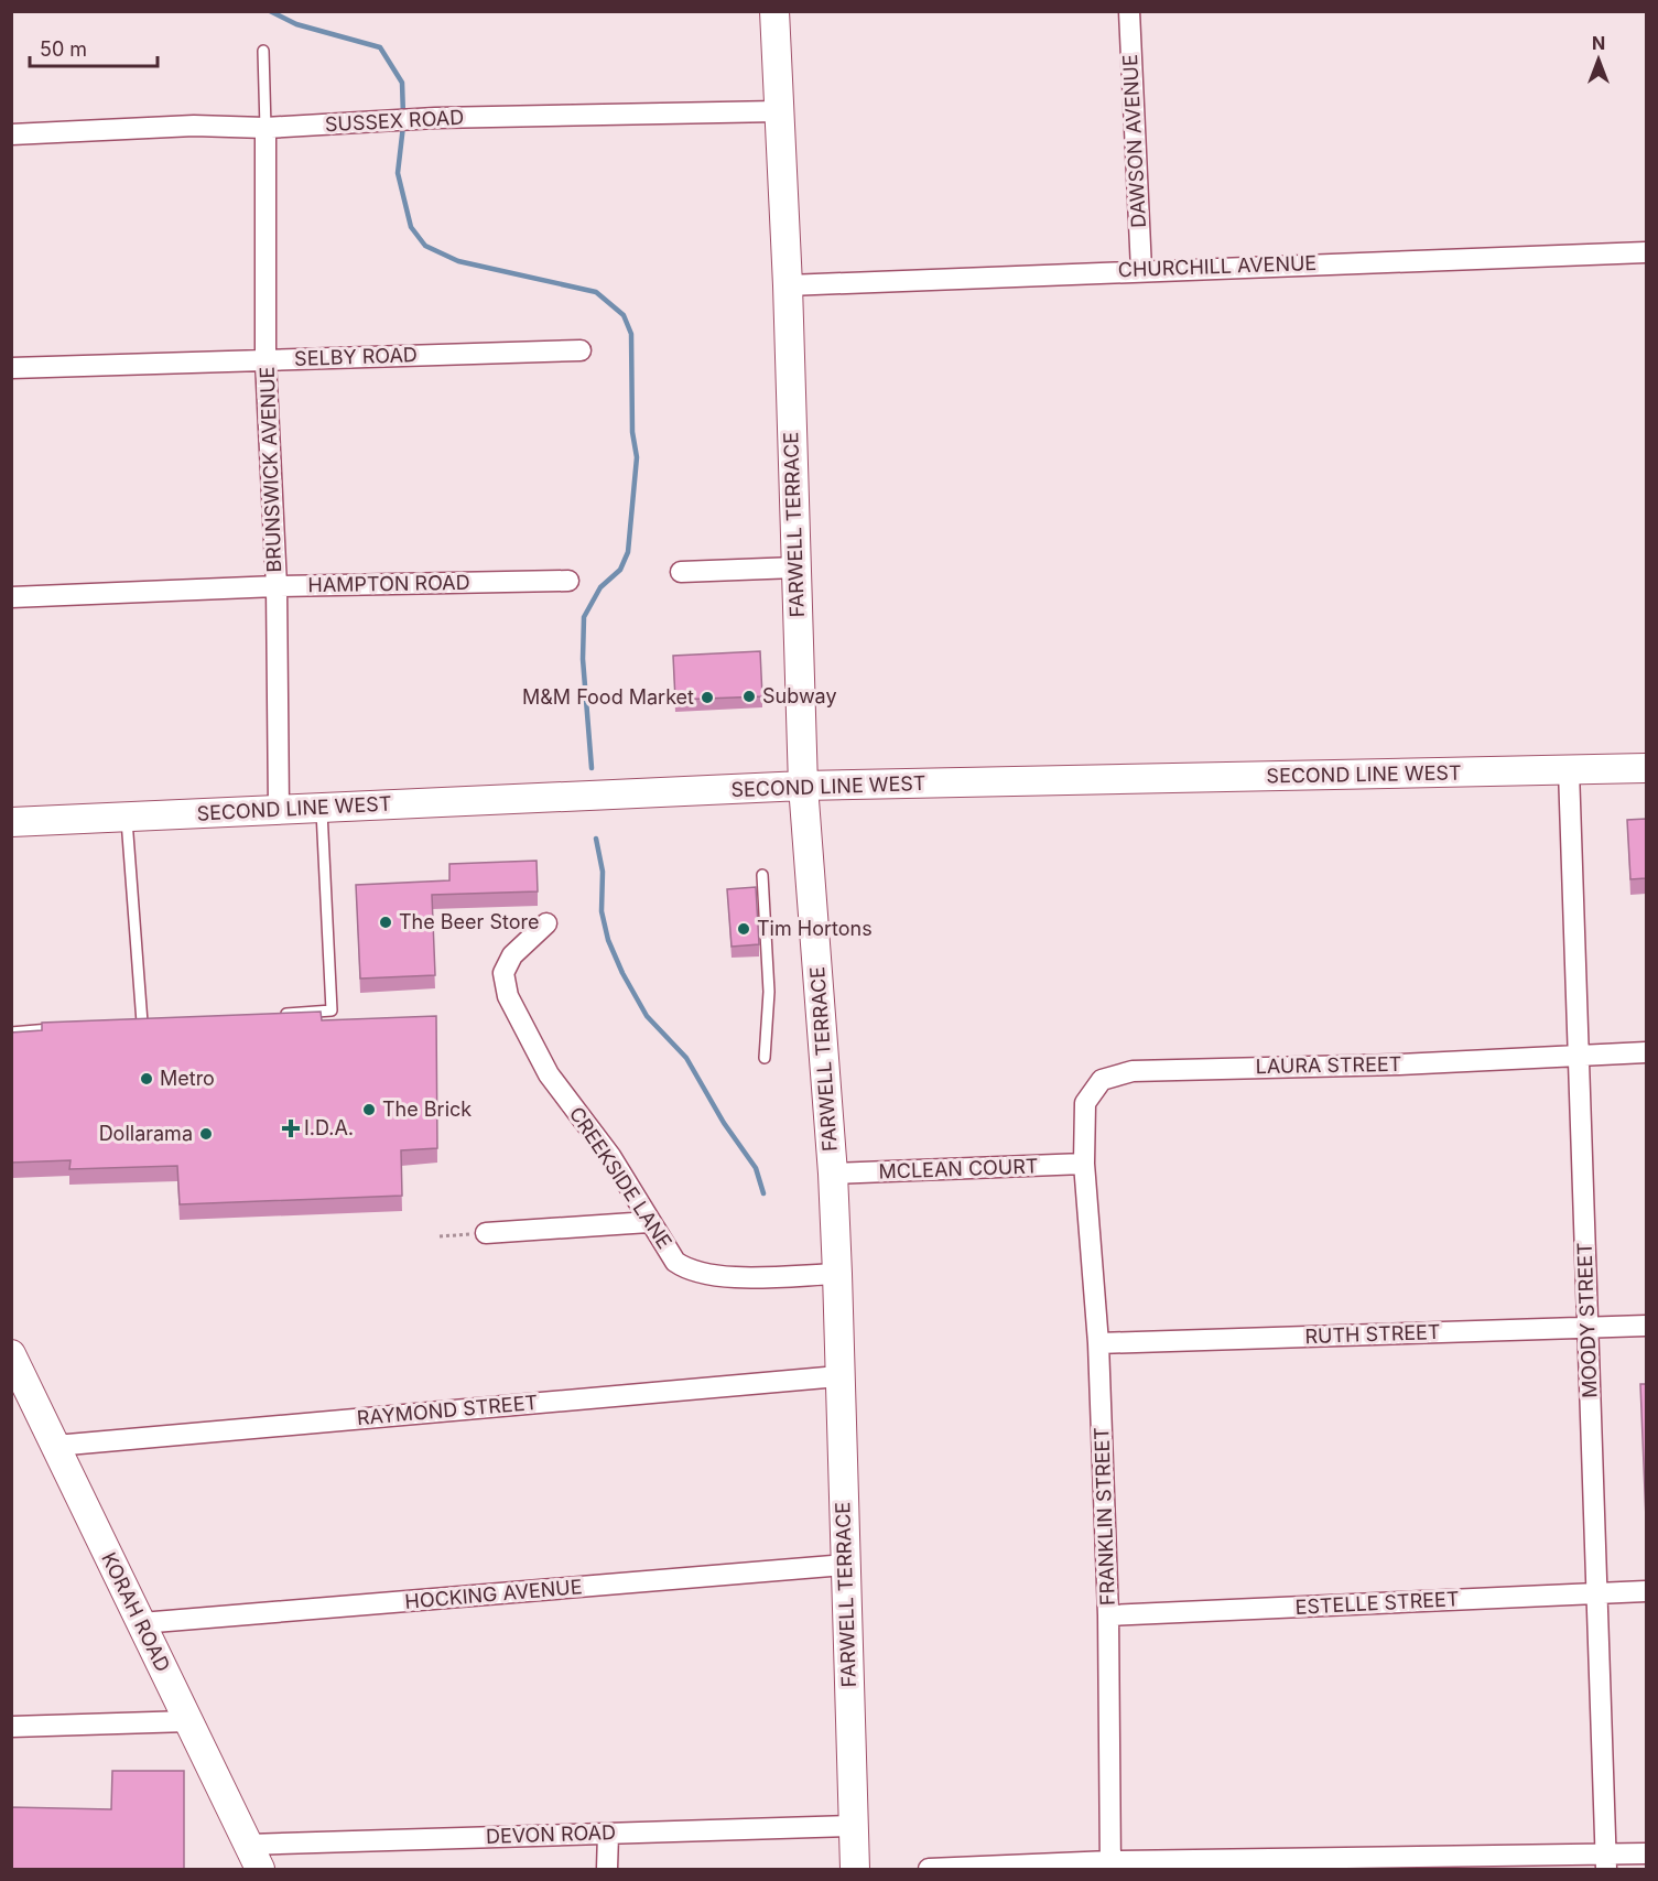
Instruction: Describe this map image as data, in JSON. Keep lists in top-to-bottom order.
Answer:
{
  "streets": {
    "street": [
      "SUSSEX ROAD",
      "DAWSON AVENUE",
      "CHURCHILL AVENUE",
      "SELBY ROAD",
      "BRUNSWICK AVENUE",
      "FARWELL TERRACE",
      "HAMPTON ROAD",
      "SECOND LINE WEST",
      "LAURA STREET",
      "MCLEAN COURT",
      "CREEKSIDE LANE",
      "MOODY STREET",
      "RUTH STREET",
      "RAYMOND STREET",
      "FRANKLIN STREET",
      "HOCKING AVENUE",
      "ESTELLE STREET",
      "KORAH ROAD",
      "DEVON ROAD"
    ]
  },
  "crossings": [
    ["SUSSEX ROAD", "BRUNSWICK AVENUE"],
    ["SUSSEX ROAD", "FARWELL TERRACE"],
    ["DAWSON AVENUE", "CHURCHILL AVENUE"],
    ["CHURCHILL AVENUE", "FARWELL TERRACE"],
    ["SELBY ROAD", "BRUNSWICK AVENUE"],
    ["BRUNSWICK AVENUE", "HAMPTON ROAD"],
    ["BRUNSWICK AVENUE", "SECOND LINE WEST"],
    ["FARWELL TERRACE", "SECOND LINE WEST"],
    ["FARWELL TERRACE", "MCLEAN COURT"],
    ["FARWELL TERRACE", "CREEKSIDE LANE"],
    ["FARWELL TERRACE", "RAYMOND STREET"],
    ["FARWELL TERRACE", "HOCKING AVENUE"],
    ["FARWELL TERRACE", "DEVON ROAD"],
    ["SECOND LINE WEST", "MOODY STREET"],
    ["LAURA STREET", "MCLEAN COURT"],
    ["LAURA STREET", "MOODY STREET"],
    ["LAURA STREET", "FRANKLIN STREET"],
    ["MCLEAN COURT", "FRANKLIN STREET"],
    ["MOODY STREET", "RUTH STREET"],
    ["MOODY STREET", "ESTELLE STREET"],
    ["RUTH STREET", "FRANKLIN STREET"],
    ["RAYMOND STREET", "KORAH ROAD"],
    ["FRANKLIN STREET", "ESTELLE STREET"],
    ["HOCKING AVENUE", "KORAH ROAD"],
    ["KORAH ROAD", "DEVON ROAD"]
  ],
  "places": {
    "other": [
      "Subway",
      "M&M Food Market",
      "The Beer Store",
      "Tim Hortons",
      "Metro",
      "The Brick",
      "Dollarama"
    ],
    "health": ["I.D.A."]
  },
  "scale_bar": "50 m",
  "north": "top"
}
